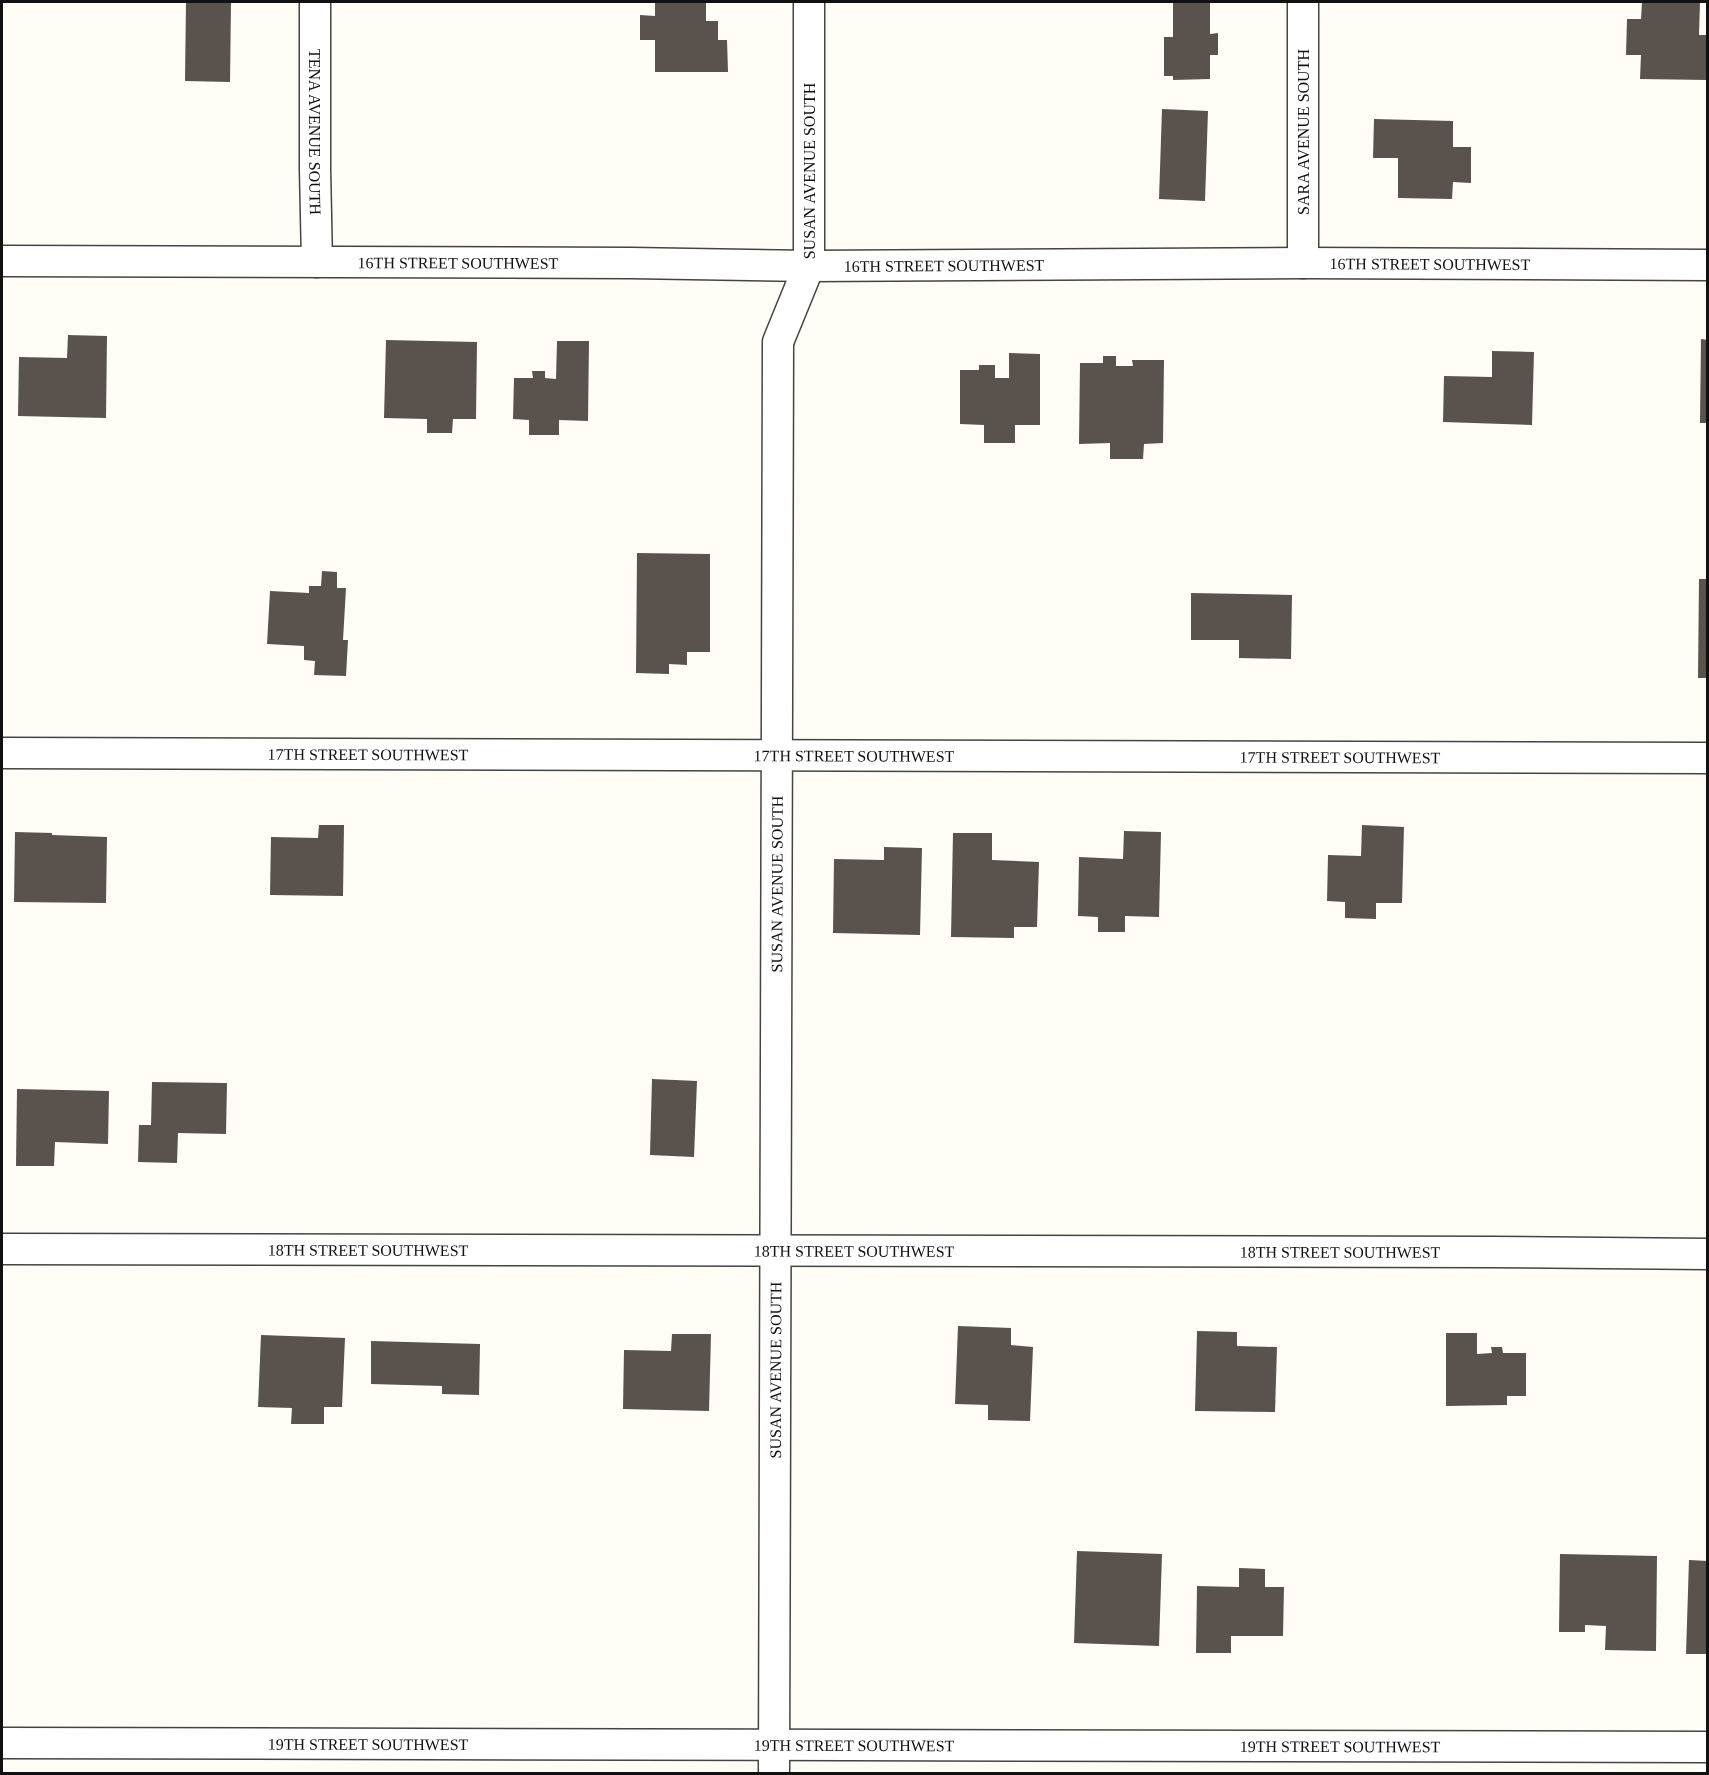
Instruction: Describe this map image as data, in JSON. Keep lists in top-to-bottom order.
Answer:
{
  "streets": {
    "street": [
      "TENA AVENUE SOUTH",
      "SARA AVENUE SOUTH",
      "SUSAN AVENUE SOUTH",
      "16TH STREET SOUTHWEST",
      "17TH STREET SOUTHWEST",
      "18TH STREET SOUTHWEST",
      "19TH STREET SOUTHWEST"
    ]
  },
  "crossings": [
    ["TENA AVENUE SOUTH", "16TH STREET SOUTHWEST"],
    ["SARA AVENUE SOUTH", "16TH STREET SOUTHWEST"],
    ["SUSAN AVENUE SOUTH", "16TH STREET SOUTHWEST"],
    ["SUSAN AVENUE SOUTH", "17TH STREET SOUTHWEST"],
    ["SUSAN AVENUE SOUTH", "18TH STREET SOUTHWEST"],
    ["SUSAN AVENUE SOUTH", "19TH STREET SOUTHWEST"]
  ]
}
